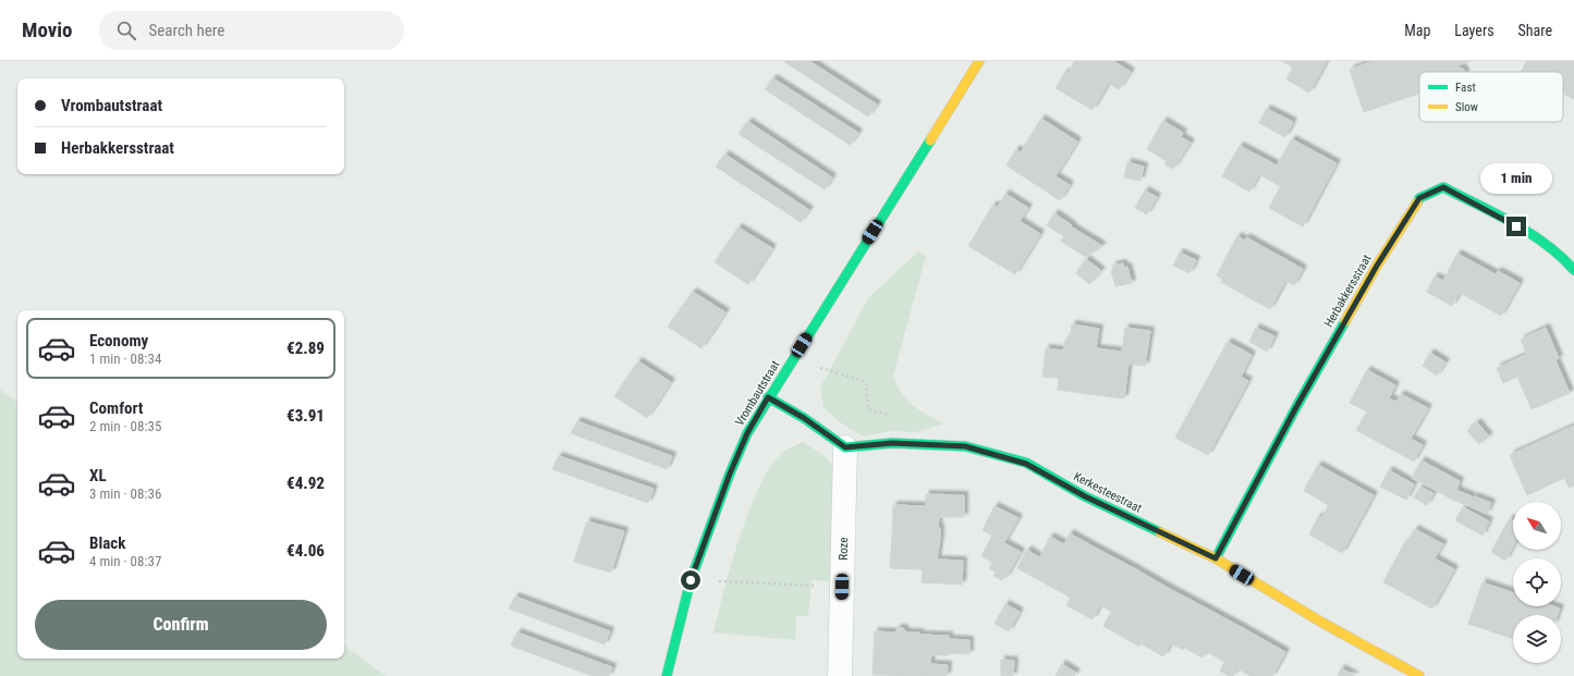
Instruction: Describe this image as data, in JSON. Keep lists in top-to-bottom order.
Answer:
{
  "streets": {
    "street": [
      "Herbakkersstraat",
      "Vrombautstraat",
      "Kerkesteestraat",
      "Roze"
    ]
  },
  "crossings": [
    ["Herbakkersstraat", "Kerkesteestraat"],
    ["Kerkesteestraat", "Roze"]
  ],
  "legend": ["Fast", "Slow"],
  "north": "top left",
  "page": {
    "header": "Movio",
    "search": "Search here",
    "nav": ["Map", "Layers", "Share"],
    "banner": ["Vrombautstraat", "Herbakkersstraat"],
    "bubble": "1 min",
    "list": [
      {
        "name": "Economy",
        "note": "1 min · 08:34",
        "value": "€2.89"
      },
      {
        "name": "Comfort",
        "note": "2 min · 08:35",
        "value": "€3.91"
      },
      {
        "name": "XL",
        "note": "3 min · 08:36",
        "value": "€4.92"
      },
      {
        "name": "Black",
        "note": "4 min · 08:37",
        "value": "€4.06"
      }
    ],
    "buttons": "Confirm"
  }
}
